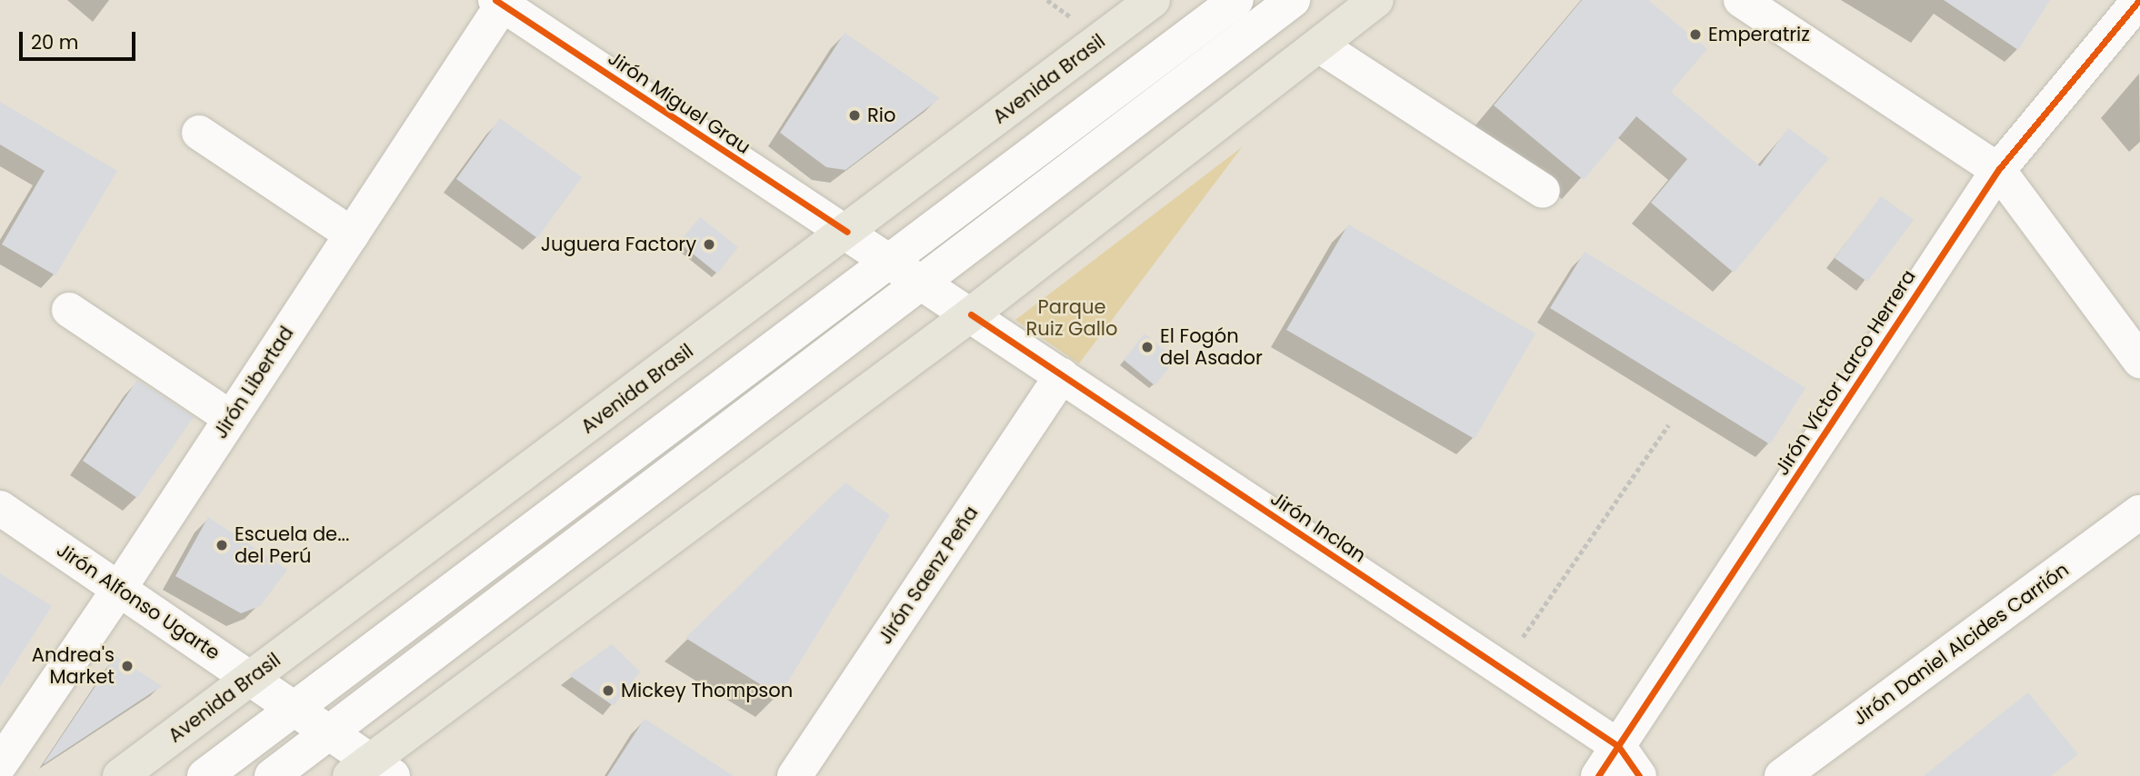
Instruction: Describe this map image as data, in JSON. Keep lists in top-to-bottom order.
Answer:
{
  "streets": {
    "main road": ["Avenida Brasil"],
    "street": [
      "Jirón Miguel Grau",
      "Jirón Víctor Larco Herrera",
      "Jirón Libertad",
      "Jirón Inclan",
      "Jirón Saenz Peña",
      "Jirón Alfonso Ugarte",
      "Jirón Daniel Alcides Carrión"
    ]
  },
  "crossings": [
    ["Avenida Brasil", "Jirón Miguel Grau"],
    ["Avenida Brasil", "Jirón Alfonso Ugarte"],
    ["Jirón Miguel Grau", "Jirón Libertad"],
    ["Jirón Miguel Grau", "Jirón Inclan"],
    ["Jirón Víctor Larco Herrera", "Jirón Inclan"],
    ["Jirón Libertad", "Jirón Alfonso Ugarte"],
    ["Jirón Inclan", "Jirón Saenz Peña"]
  ],
  "parks": ["Parque Ruiz Gallo"],
  "places": [
    "Emperatriz",
    "Rio",
    "Juguera Factory",
    "El Fogón del Asador",
    "Escuela de... del Perú",
    "Andrea's Market",
    "Mickey Thompson"
  ],
  "scale_bar": "20 m"
}
